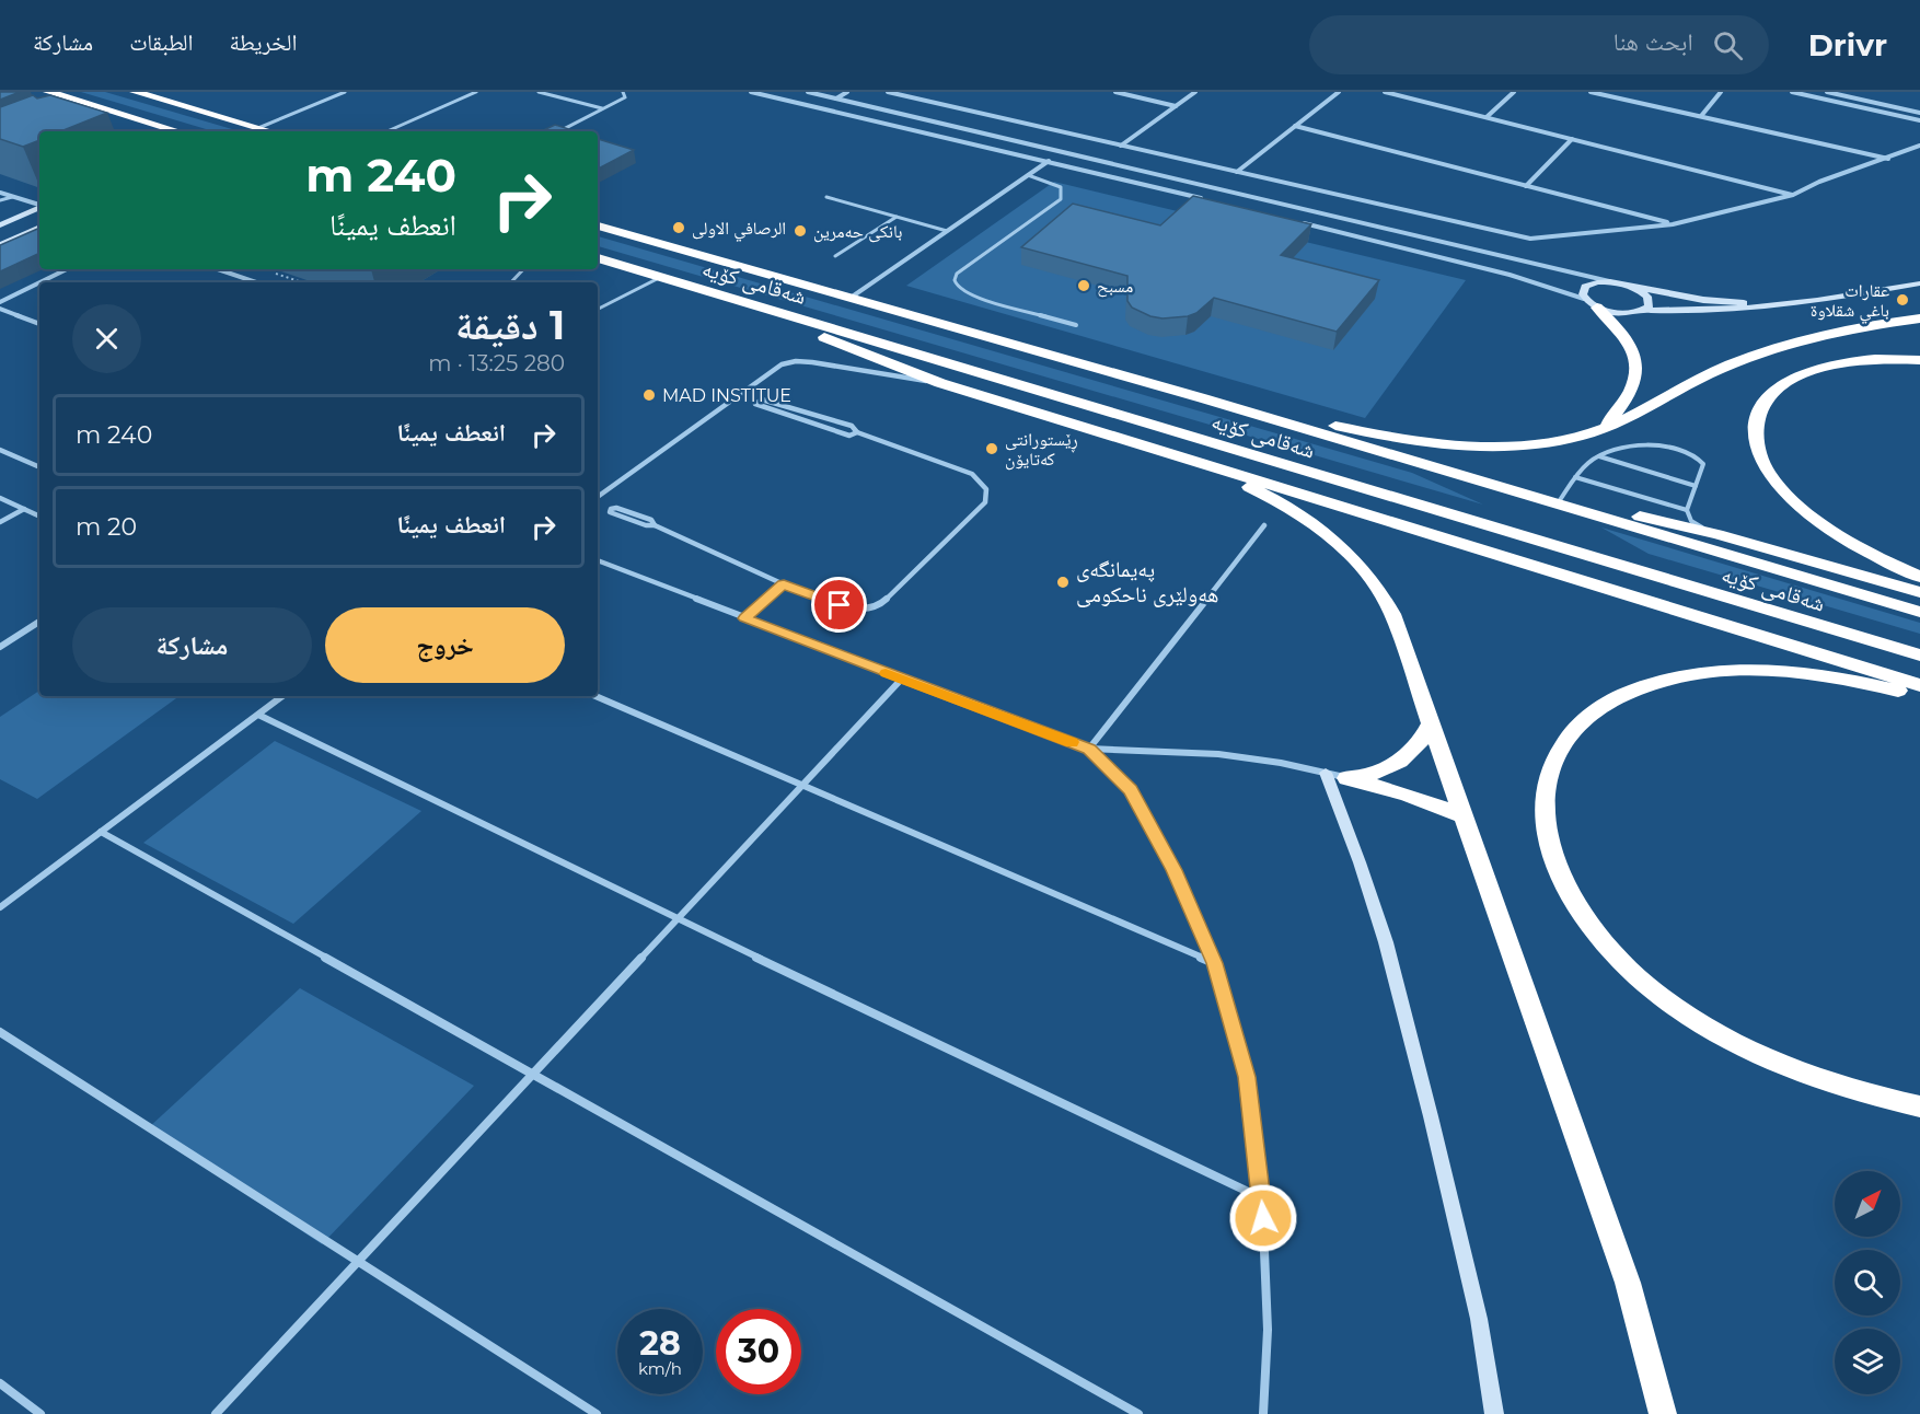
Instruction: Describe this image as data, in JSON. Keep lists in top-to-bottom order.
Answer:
{
  "streets": {
    "highway": ["شەقامی کۆیە"]
  },
  "places": [
    "الرصافي الاولى",
    "بانكی حه‌مرین",
    "مسبح",
    "عقارات باغي شقلاوة",
    "MAD INSTITUE",
    "ڕێستورانتی کەتایۆن",
    "پەیمانگەی هەولێری ناحکومی"
  ],
  "north": "top right",
  "page": {
    "header": "Drivr",
    "search": "ابحث هنا",
    "nav": ["الخريطة", "الطبقات", "مشاركة"],
    "turn": ["240 m", "انعطف يمينًا"],
    "heading": ["1 دقيقة", "280 m · 13:25"],
    "list": [
      {
        "name": "انعطف يمينًا",
        "value": "240 m"
      },
      {
        "name": "انعطف يمينًا",
        "value": "20 m"
      }
    ],
    "buttons": ["خروج", "مشاركة"],
    "speed": "28 km/h",
    "limit": "30"
  }
}
